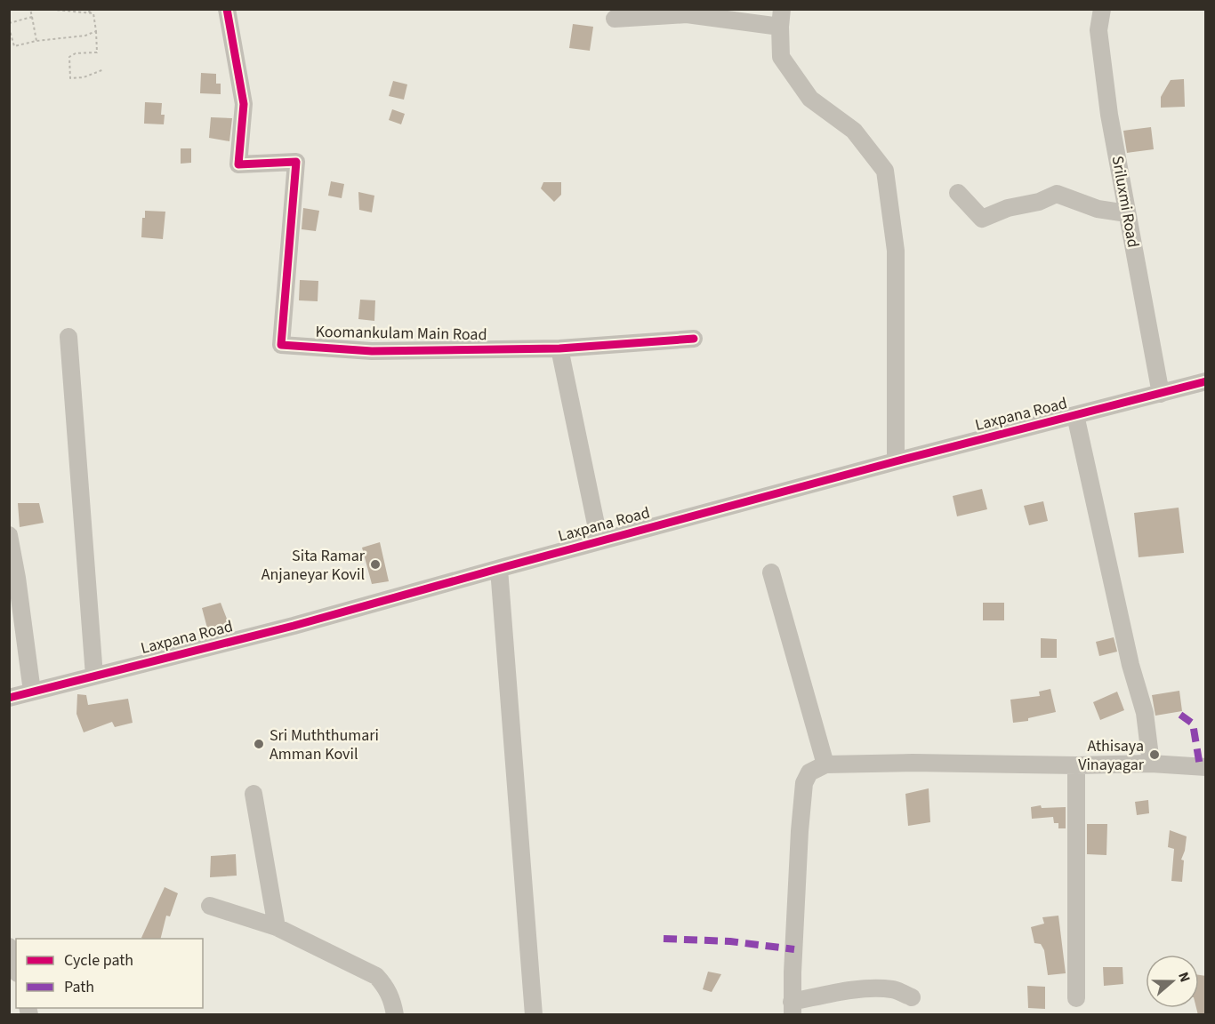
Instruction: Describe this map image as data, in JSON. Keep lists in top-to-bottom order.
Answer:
{
  "streets": {
    "street": ["Sriluxmi Road", "Koomankulam Main Road", "Laxpana Road"]
  },
  "crossings": [
    ["Sriluxmi Road", "Laxpana Road"]
  ],
  "places": ["Sita Ramar Anjaneyar Kovil", "Sri Muththumari Amman Kovil", "Athisaya Vinayagar"],
  "legend": ["Cycle path", "Path"],
  "north": "right"
}
